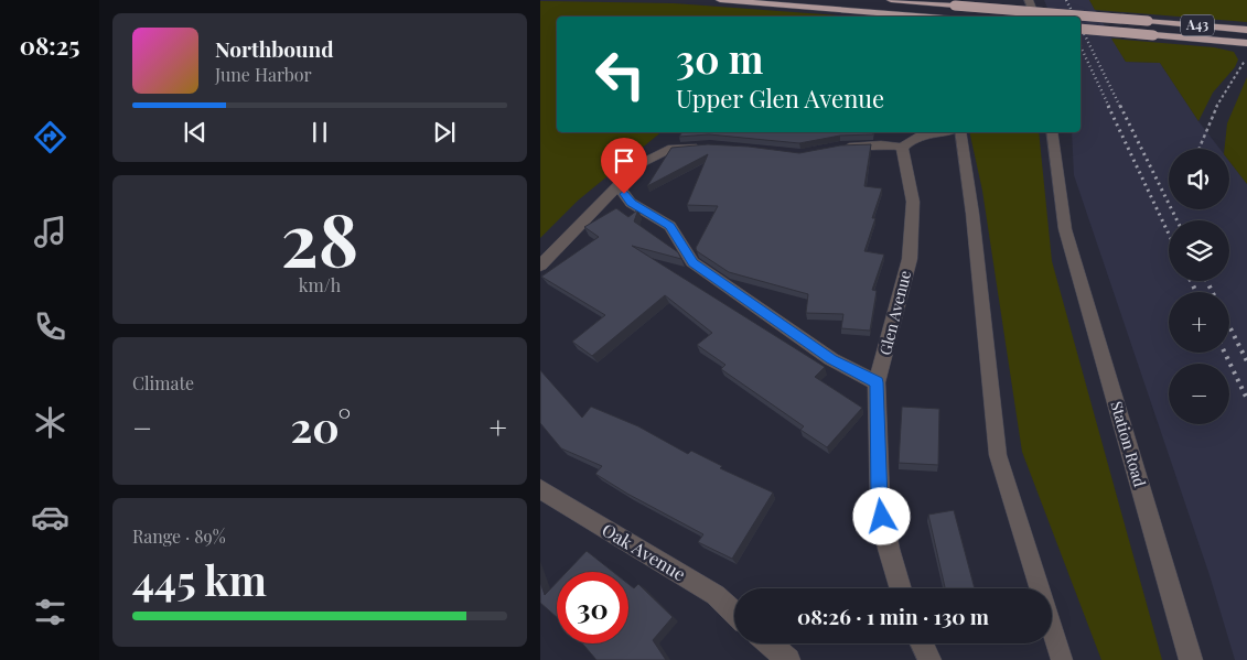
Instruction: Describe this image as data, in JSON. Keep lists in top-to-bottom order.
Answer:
{
  "streets": {
    "highway": ["A43"],
    "street": ["Glen Avenue", "Station Road", "Oak Avenue"]
  },
  "page": {
    "tabs": "08:25",
    "turn": ["30 m", "Upper Glen Avenue"],
    "song": ["Northbound", "June Harbor"],
    "map_buttons": ["+", "−"],
    "tile": [
      ["28", "km/h"],
      "Climate",
      ["Range · 89%", "445 km"]
    ],
    "heat": ["−", "20°", "+"],
    "limit": "30",
    "trip": "08:26 · 1 min · 130 m"
  }
}
